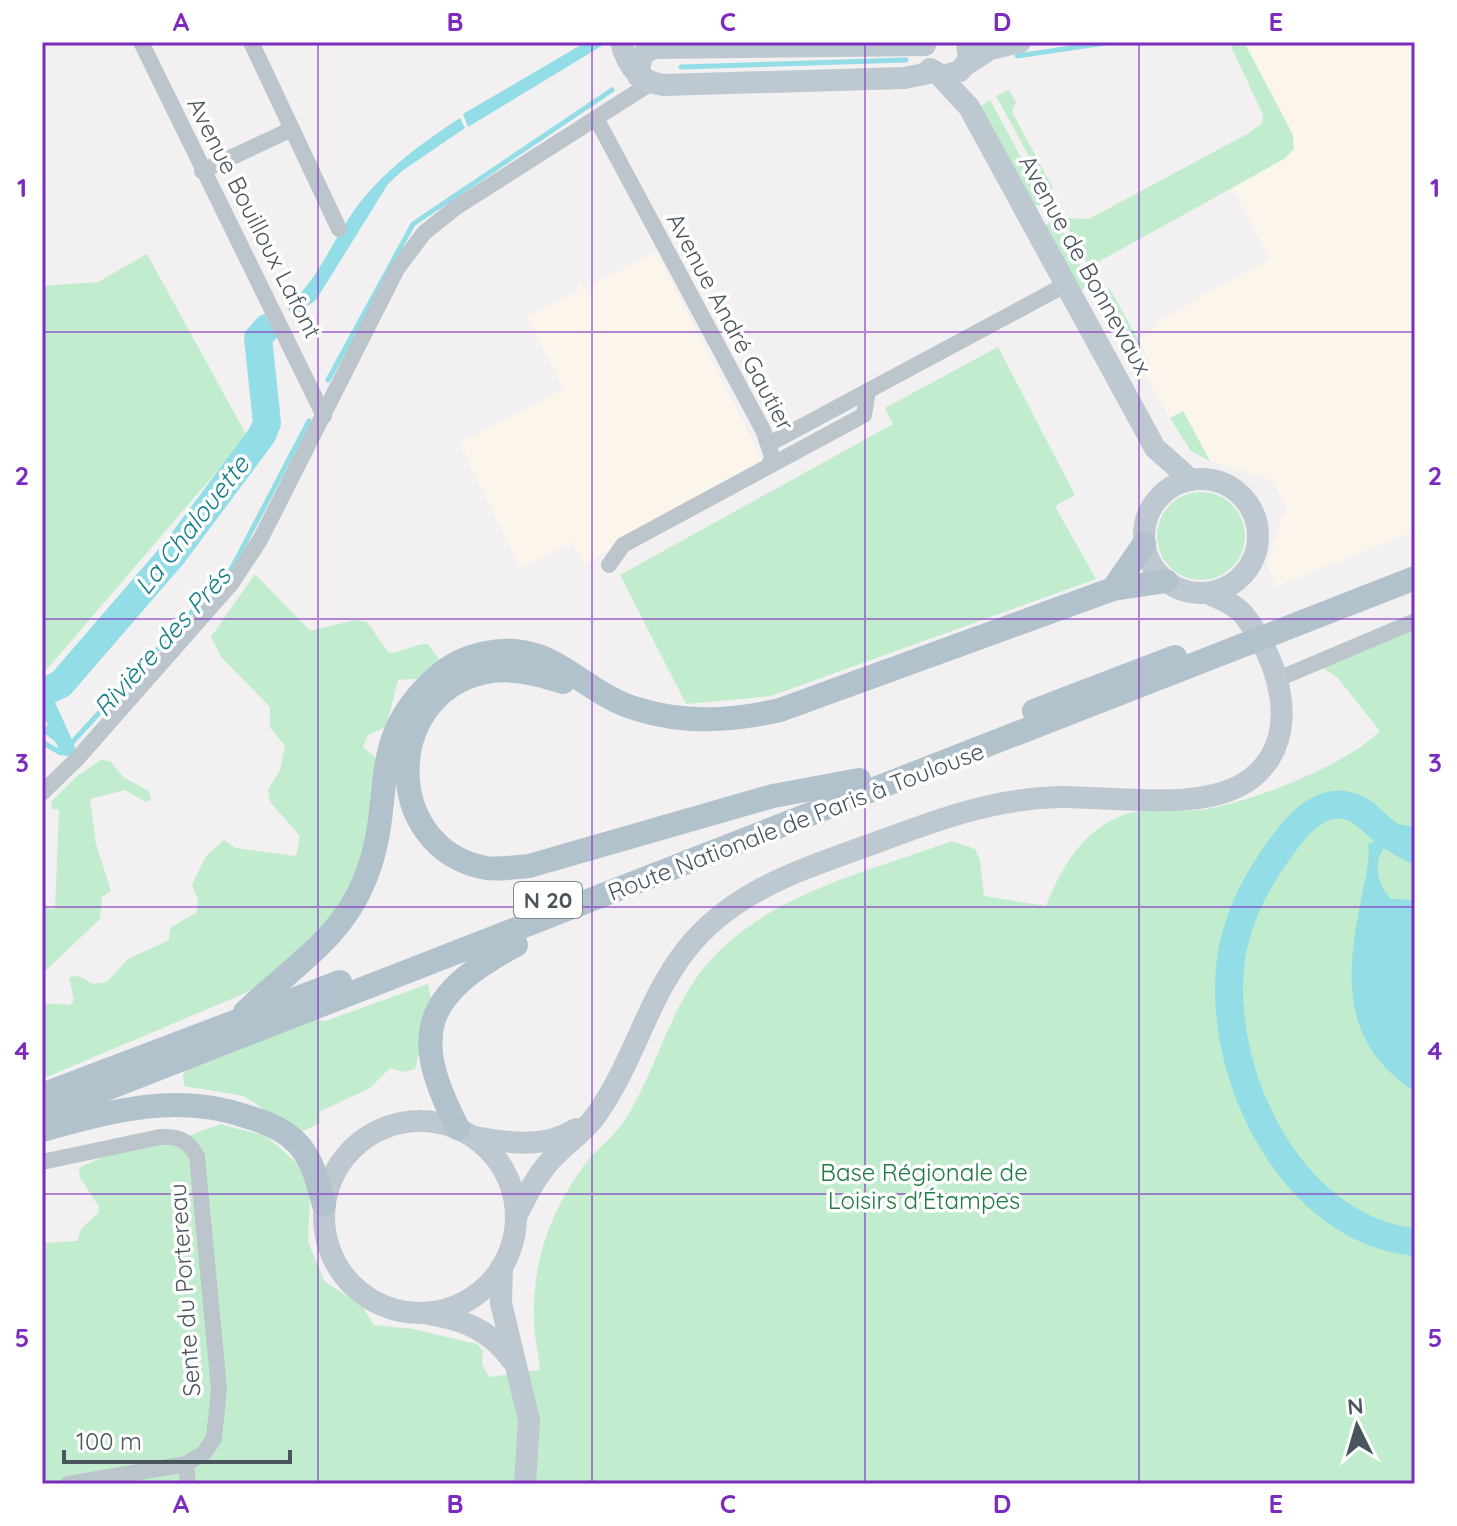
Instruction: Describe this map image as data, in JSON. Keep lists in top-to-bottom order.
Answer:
{
  "streets": {
    "main road": ["Avenue de Bonnevaux", "Route Nationale de Paris à Toulouse", "N 20"],
    "street": ["Avenue Bouilloux Lafont", "Avenue André Gautier", "Sente du Portereau"]
  },
  "water": ["La Chalouette", "Rivière des Prés"],
  "parks": ["Base Régionale de Loisirs d'Étampes"],
  "scale_bar": "100 m",
  "north": "top",
  "grid": {
    "columns": [
      "A",
      "B",
      "C",
      "D",
      "E"
    ],
    "rows": [
      "1",
      "2",
      "3",
      "4",
      "5"
    ]
  }
}
